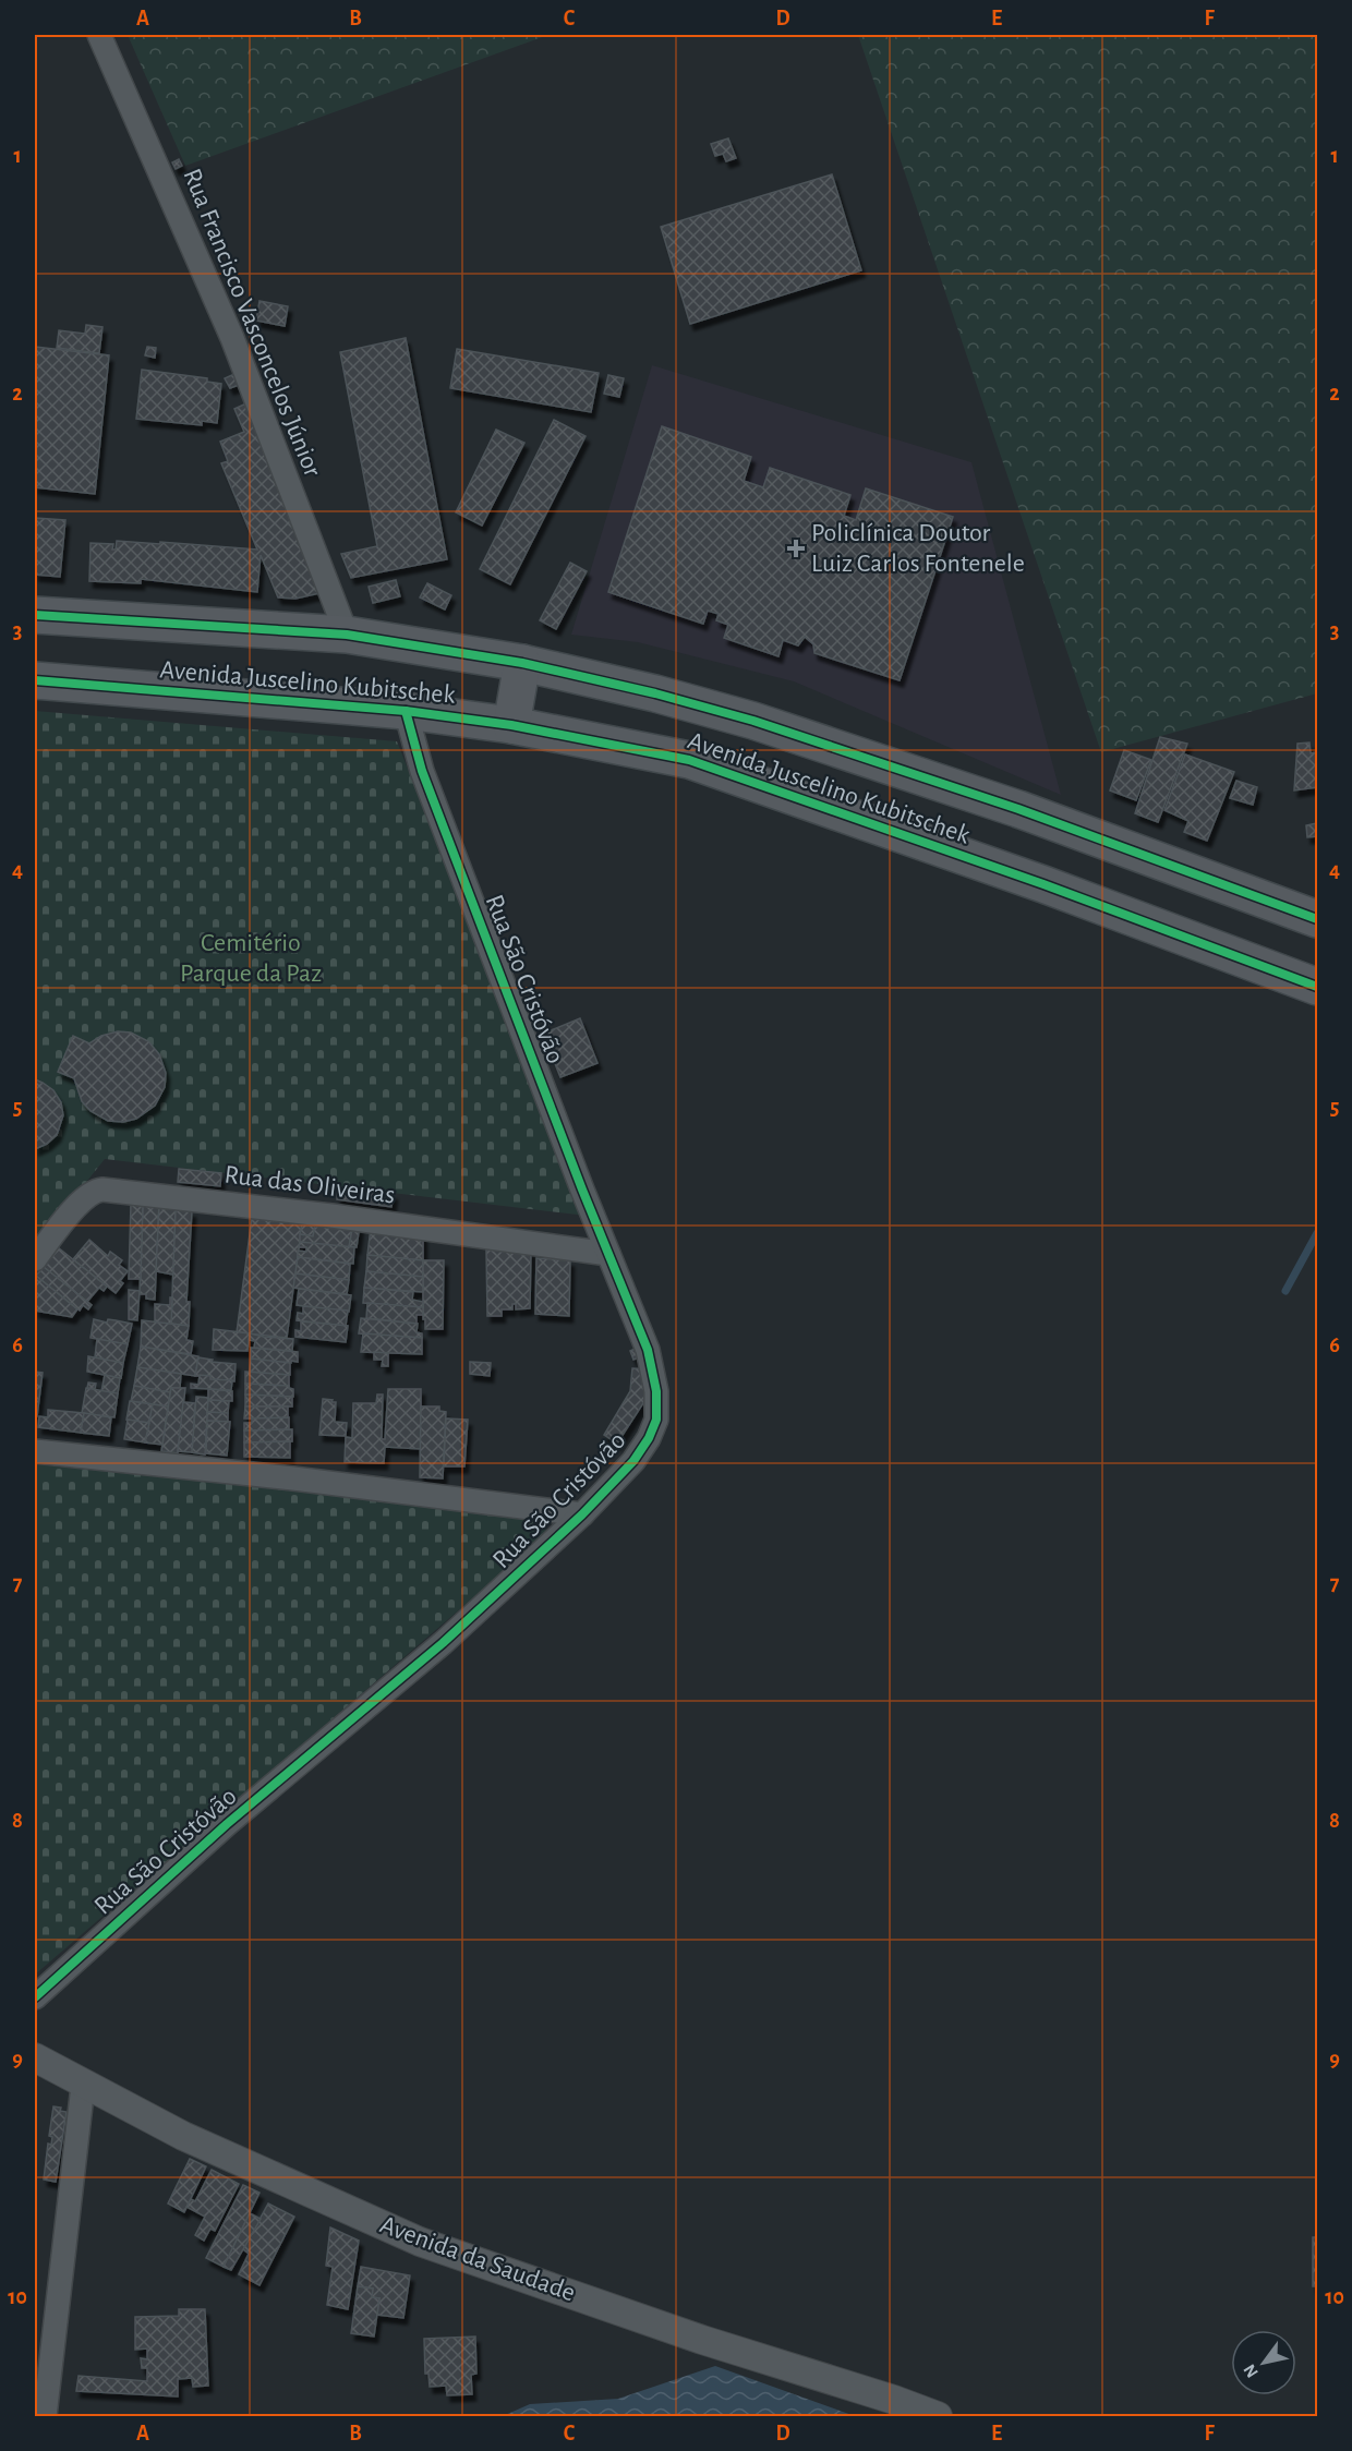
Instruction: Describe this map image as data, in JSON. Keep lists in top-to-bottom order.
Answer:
{
  "streets": {
    "main road": ["Avenida Juscelino Kubitschek"],
    "street": [
      "Rua Francisco Vasconcelos Júnior",
      "Rua São Cristóvão",
      "Rua das Oliveiras",
      "Avenida da Saudade"
    ]
  },
  "crossings": [
    ["Rua Francisco Vasconcelos Júnior", "Avenida Juscelino Kubitschek"],
    ["Avenida Juscelino Kubitschek", "Rua São Cristóvão"],
    ["Rua São Cristóvão", "Rua das Oliveiras"]
  ],
  "parks": ["Cemitério Parque da Paz"],
  "places": {
    "health": ["Policlínica Doutor Luiz Carlos Fontenele"]
  },
  "north": "bottom left",
  "grid": {
    "columns": [
      "A",
      "B",
      "C",
      "D",
      "E",
      "F"
    ],
    "rows": [
      "1",
      "2",
      "3",
      "4",
      "5",
      "6",
      "7",
      "8",
      "9",
      "10"
    ]
  }
}
